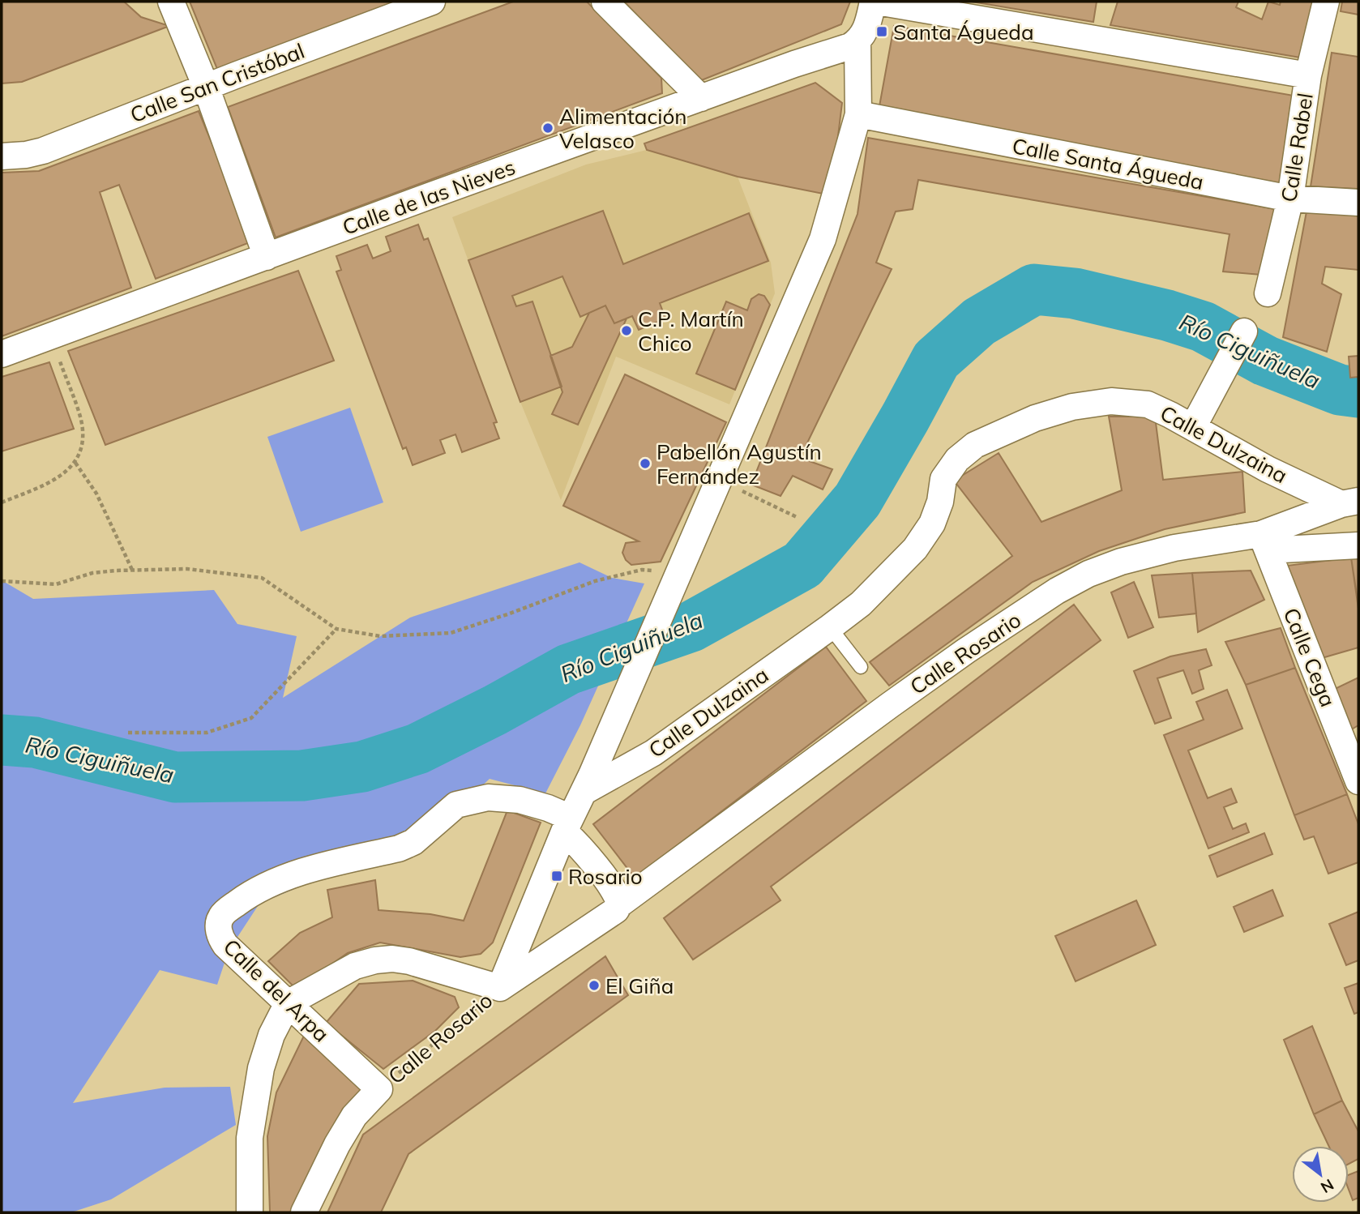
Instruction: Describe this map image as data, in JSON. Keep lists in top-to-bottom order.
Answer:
{
  "streets": {
    "street": [
      "Calle San Cristóbal",
      "Calle Rabel",
      "Calle Santa Águeda",
      "Calle de las Nieves",
      "Calle Dulzaina",
      "Calle Rosario",
      "Calle Cega",
      "Calle del Arpa"
    ]
  },
  "crossings": [
    ["Calle Rabel", "Calle Santa Águeda"],
    ["Calle Dulzaina", "Calle Rosario"],
    ["Calle Rosario", "Calle Cega"],
    ["Calle Rosario", "Calle del Arpa"]
  ],
  "water": ["Río Ciguiñuela"],
  "places": {
    "transit": ["Santa Águeda", "Rosario"],
    "other": [
      "Alimentación Velasco",
      "C.P. Martín Chico",
      "Pabellón Agustín Fernández",
      "El Giña"
    ]
  },
  "north": "bottom right"
}
